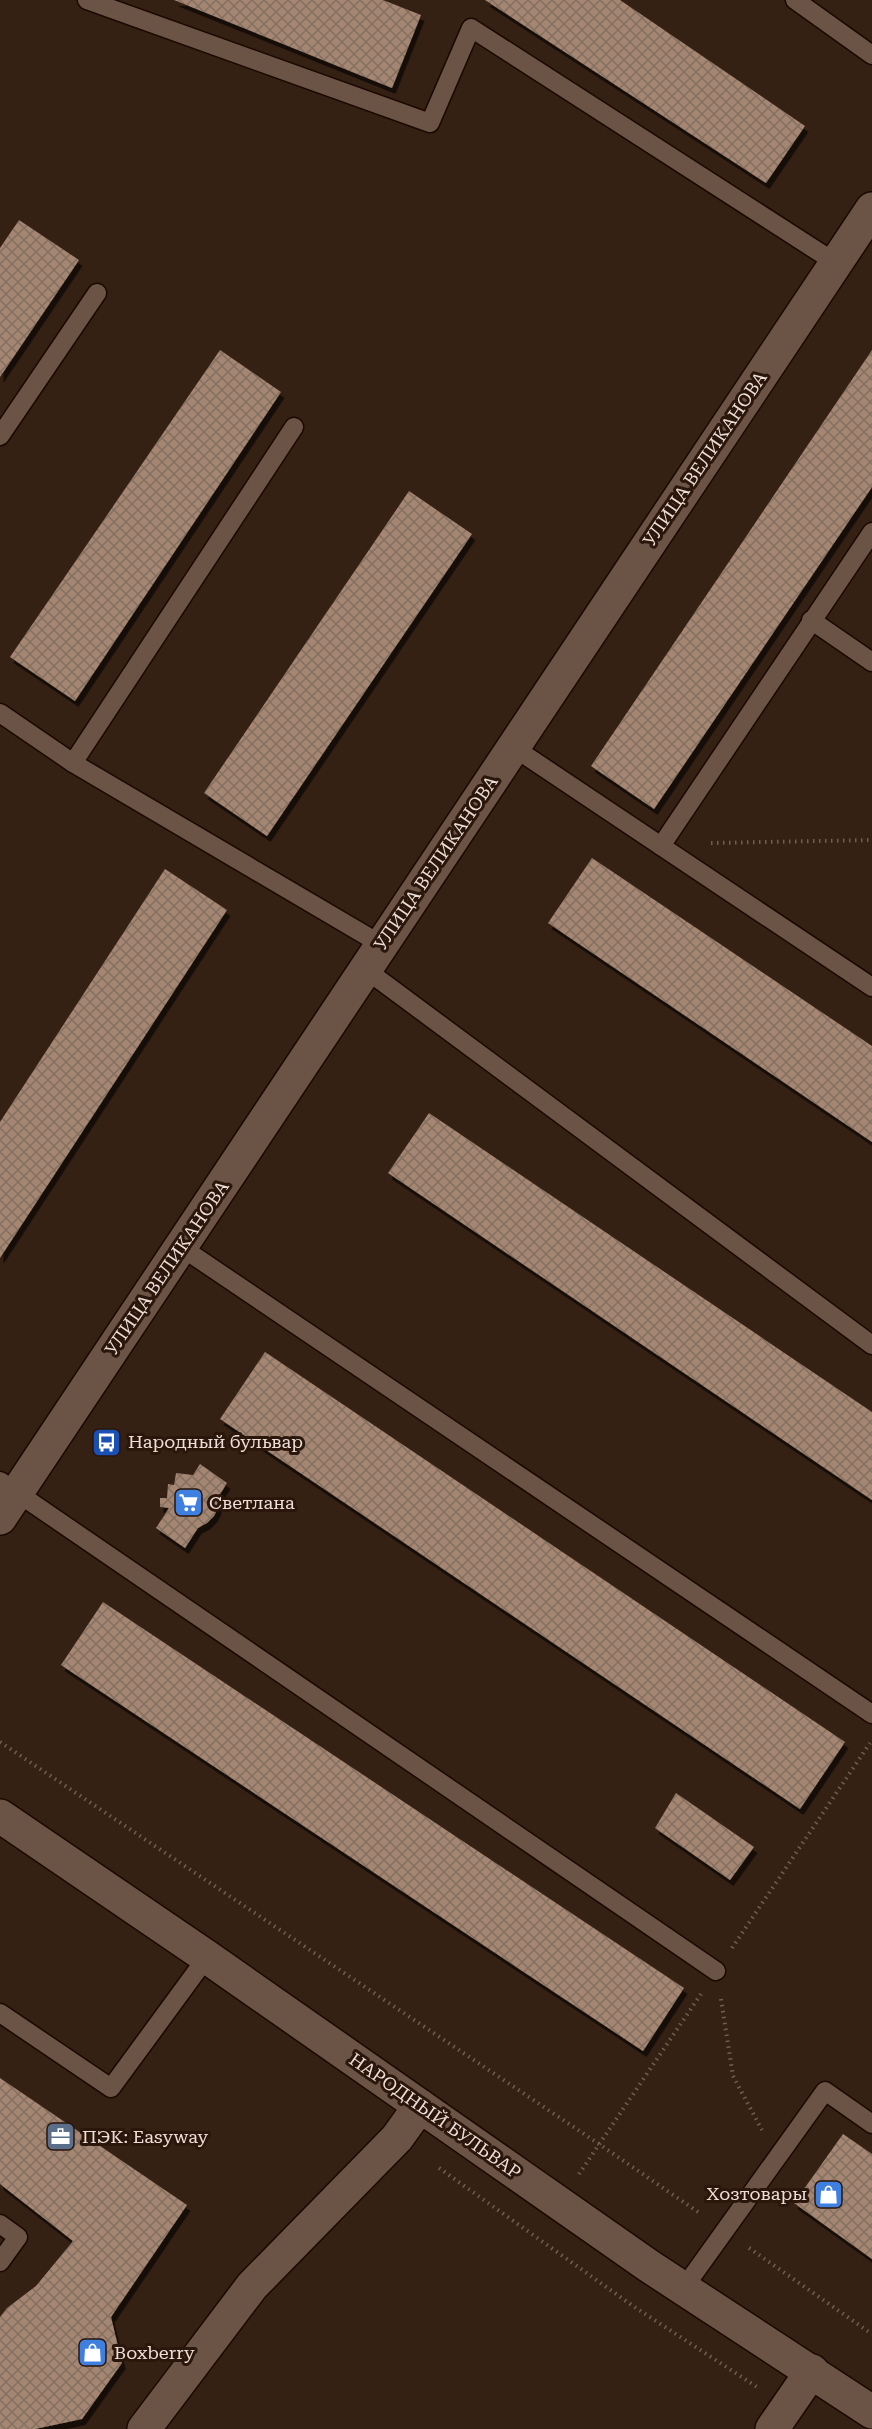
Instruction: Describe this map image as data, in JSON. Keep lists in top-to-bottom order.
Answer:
{
  "streets": {
    "street": ["УЛИЦА ВЕЛИКАНОВА", "НАРОДНЫЙ БУЛЬВАР"]
  },
  "places": {
    "bus stop": ["Народный бульвар"],
    "supermarket": ["Светлана"],
    "office": ["ПЭК: Easyway"],
    "shop": ["Хозтовары", "Boxberry"]
  }
}
